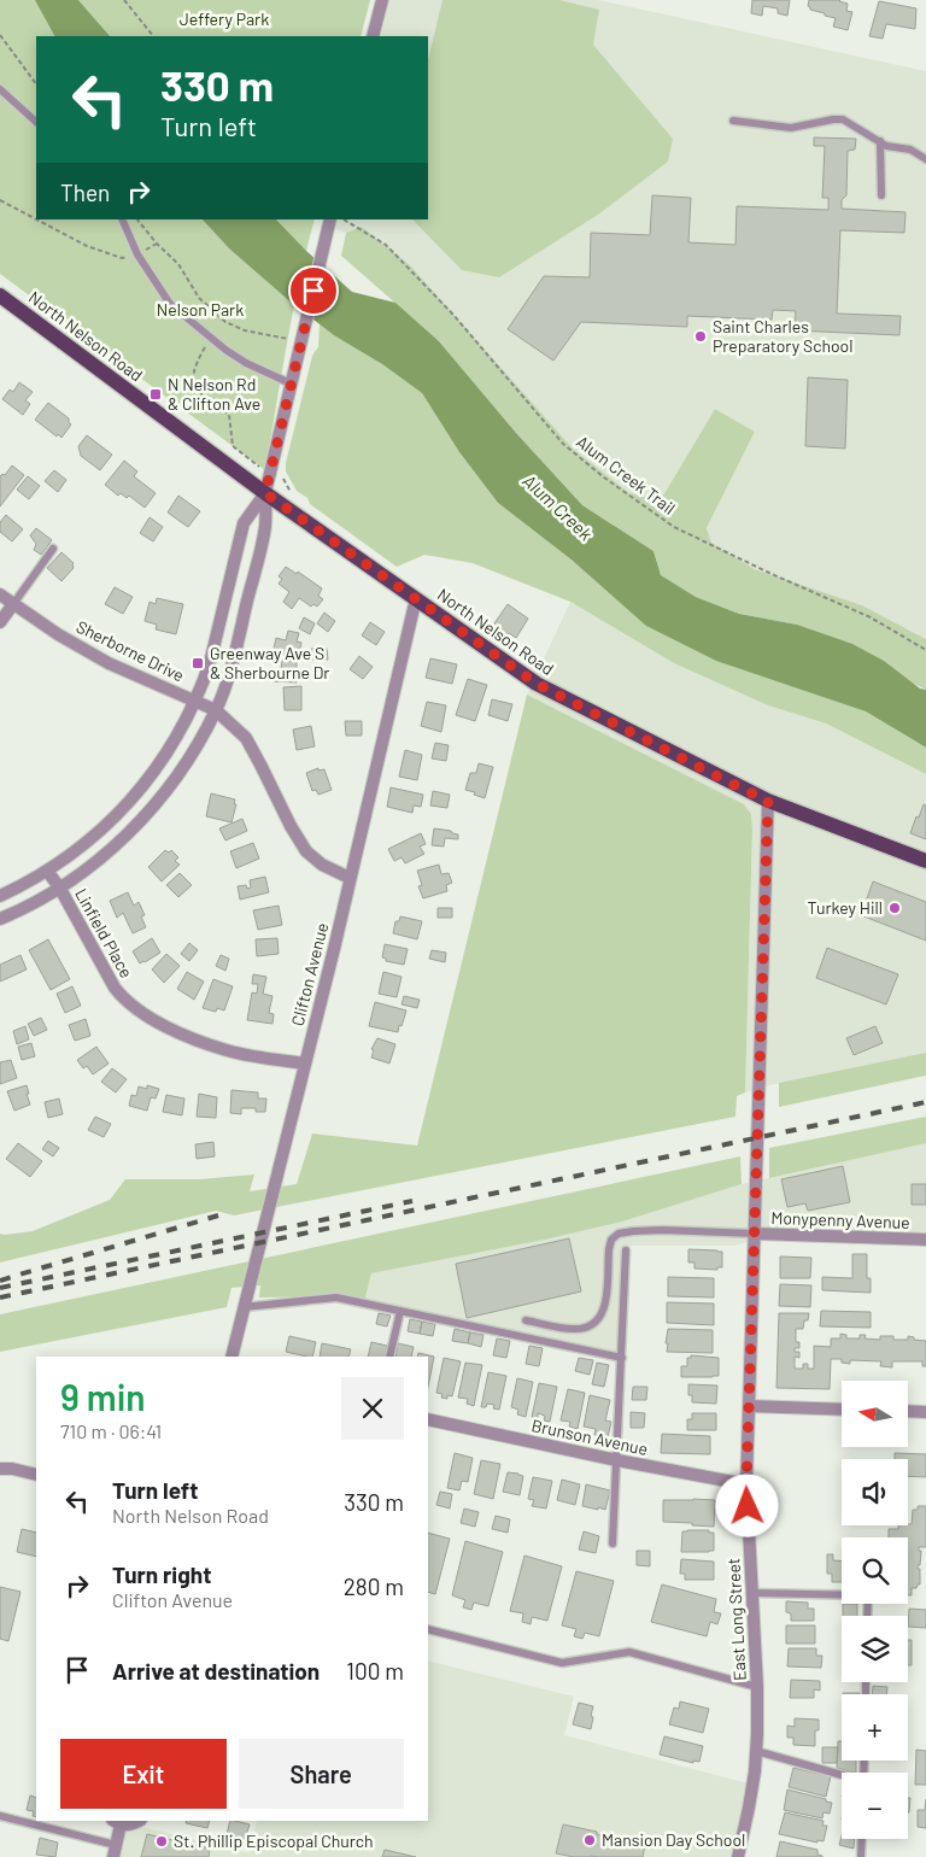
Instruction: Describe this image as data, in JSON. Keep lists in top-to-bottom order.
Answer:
{
  "streets": {
    "main road": ["North Nelson Road"],
    "street": [
      "Sherborne Drive",
      "Linfield Place",
      "Clifton Avenue",
      "Monypenny Avenue",
      "Brunson Avenue",
      "East Long Street"
    ],
    "path": ["Alum Creek Trail"]
  },
  "crossings": [
    ["North Nelson Road", "Clifton Avenue"],
    ["North Nelson Road", "East Long Street"],
    ["Sherborne Drive", "Clifton Avenue"],
    ["Linfield Place", "Clifton Avenue"],
    ["Monypenny Avenue", "East Long Street"],
    ["Brunson Avenue", "East Long Street"]
  ],
  "water": ["Alum Creek"],
  "parks": ["Jeffery Park", "Nelson Park"],
  "places": {
    "other": [
      "Saint Charles Preparatory School",
      "Turkey Hill",
      "Mansion Day School",
      "St. Phillip Episcopal Church"
    ],
    "transit": ["N Nelson Rd & Clifton Ave", "Greenway Ave S & Sherbourne Dr"]
  },
  "north": "left",
  "page": {
    "turn": ["330 m", "Turn left"],
    "then": "Then",
    "heading": ["9 min", "710 m · 06:41"],
    "map_buttons": ["+", "−"],
    "list": [
      {
        "name": "Turn left",
        "note": "North Nelson Road",
        "value": "330 m"
      },
      {
        "name": "Turn right",
        "note": "Clifton Avenue",
        "value": "280 m"
      },
      {
        "name": "Arrive at destination",
        "value": "100 m"
      }
    ],
    "buttons": ["Exit", "Share"]
  }
}
